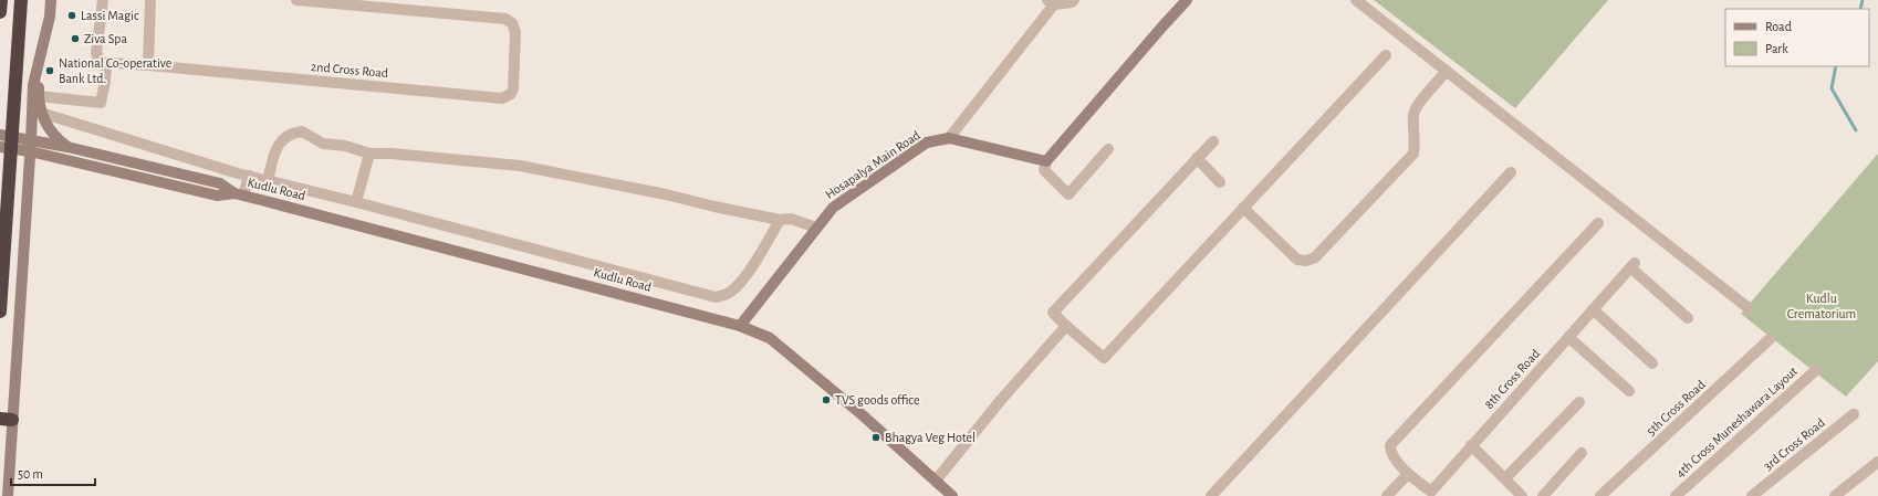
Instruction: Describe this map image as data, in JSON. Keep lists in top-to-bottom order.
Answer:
{
  "streets": {
    "street": [
      "2nd Cross Road",
      "Hosapalya Main Road",
      "Kudlu Road",
      "8th Cross Road",
      "5th Cross Road",
      "4th Cross Muneshawara Layout",
      "3rd Cross Road"
    ]
  },
  "crossings": [
    ["Hosapalya Main Road", "Kudlu Road"]
  ],
  "parks": ["Kudlu Crematorium"],
  "places": [
    "Lassi Magic",
    "Ziva Spa",
    "National Co-operative Bank Ltd.",
    "TVS goods office",
    "Bhagya Veg Hotel"
  ],
  "legend": ["Road", "Park"],
  "scale_bar": "50 m"
}
